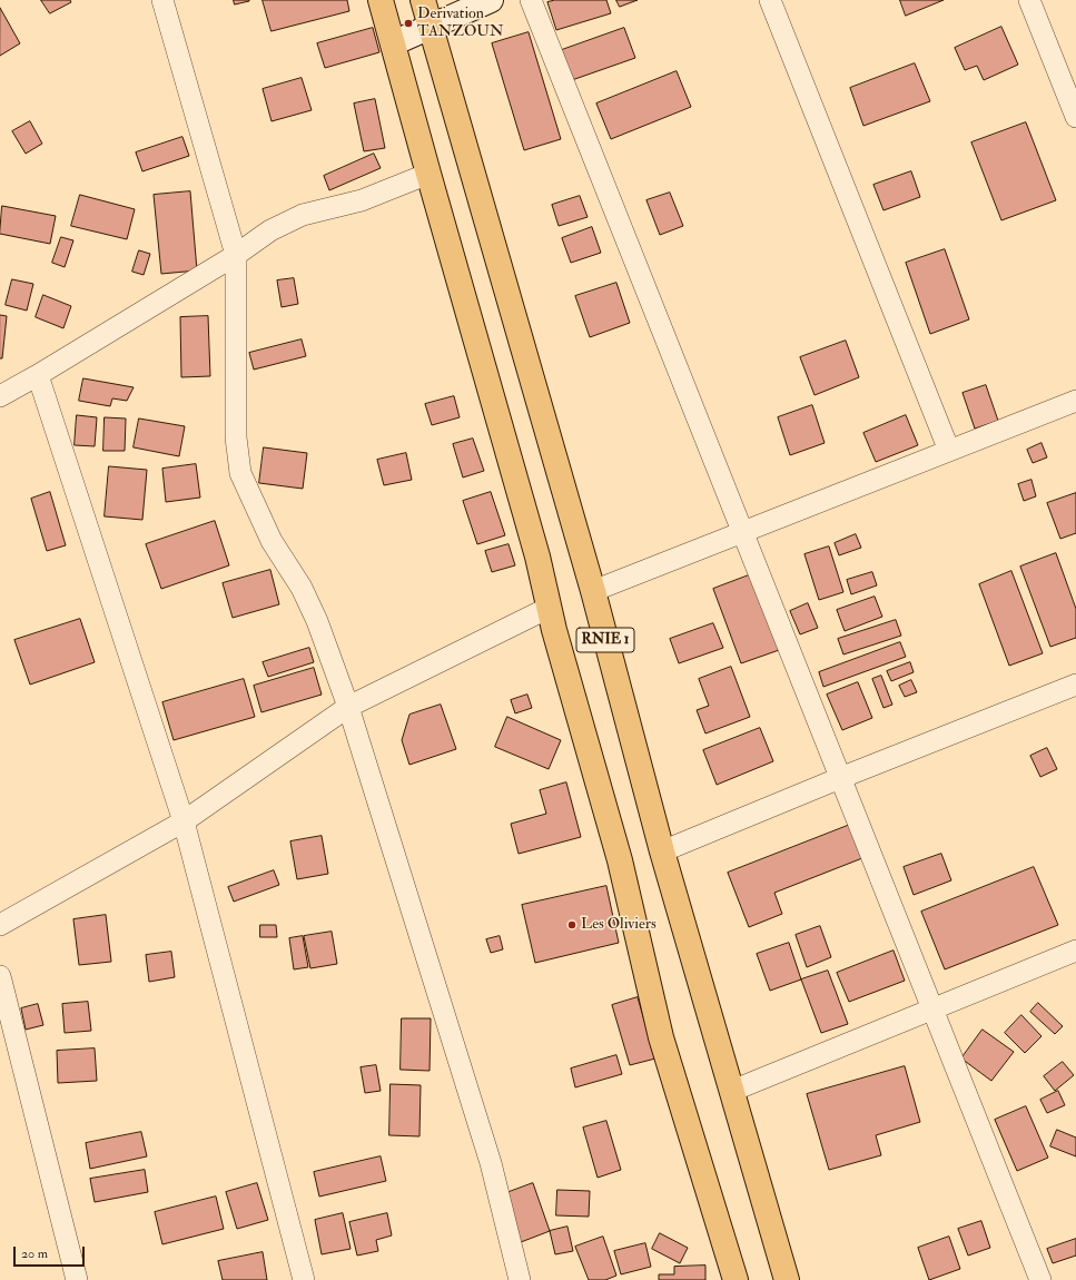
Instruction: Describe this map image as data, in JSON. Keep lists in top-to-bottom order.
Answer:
{
  "streets": {
    "highway": ["RNIE 1"]
  },
  "places": ["Derivation TANZOUN", "Les Oliviers"],
  "scale_bar": "20 m"
}
